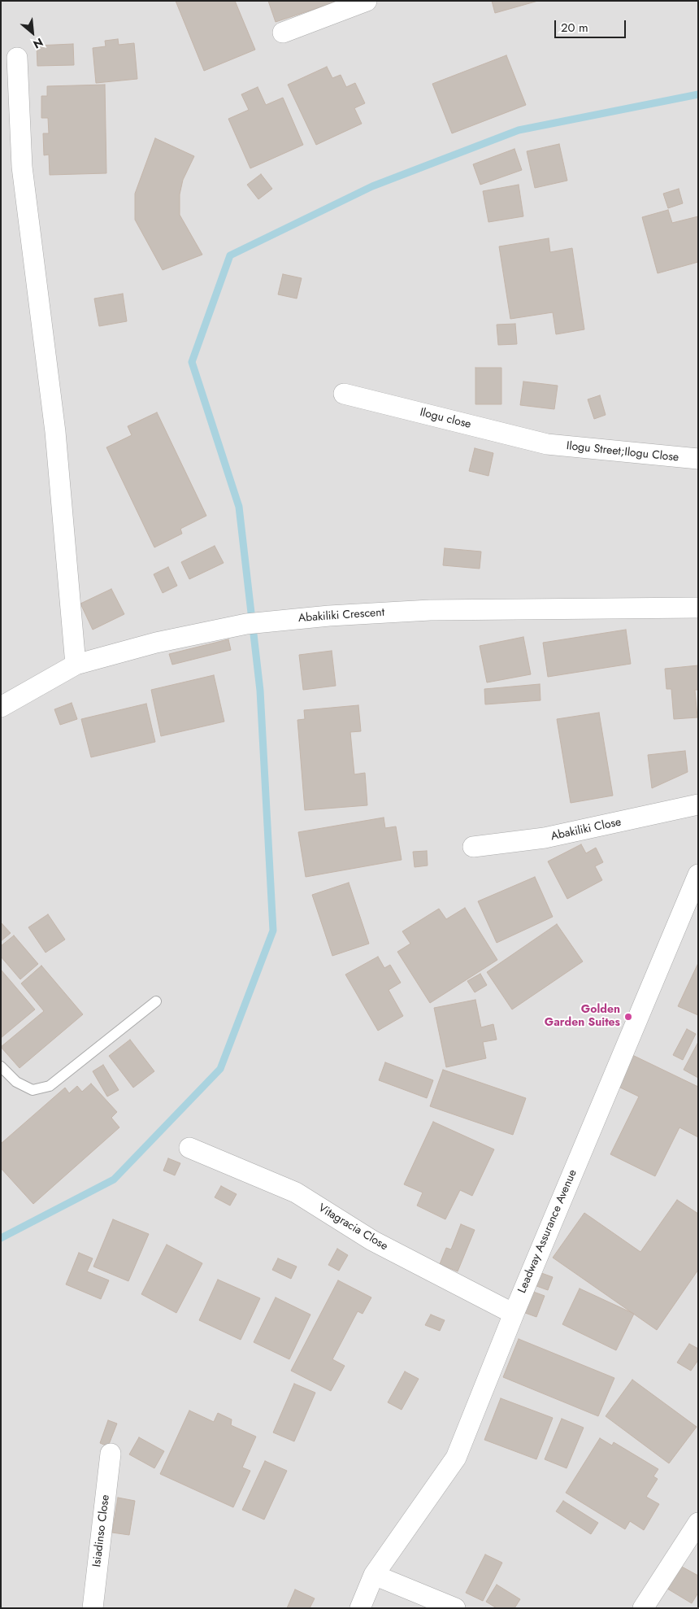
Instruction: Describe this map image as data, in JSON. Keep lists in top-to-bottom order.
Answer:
{
  "streets": {
    "street": [
      "Ilogu close",
      "Ilogu Street;Ilogu Close",
      "Abakiliki Crescent",
      "Abakiliki Close",
      "Vitagracia Close",
      "Leadway Assurance Avenue",
      "Isiadinso Close"
    ]
  },
  "crossings": [
    ["Ilogu close", "Ilogu Street;Ilogu Close"],
    ["Vitagracia Close", "Leadway Assurance Avenue"]
  ],
  "places": ["Golden Garden Suites"],
  "scale_bar": "20 m",
  "north": "bottom right"
}
